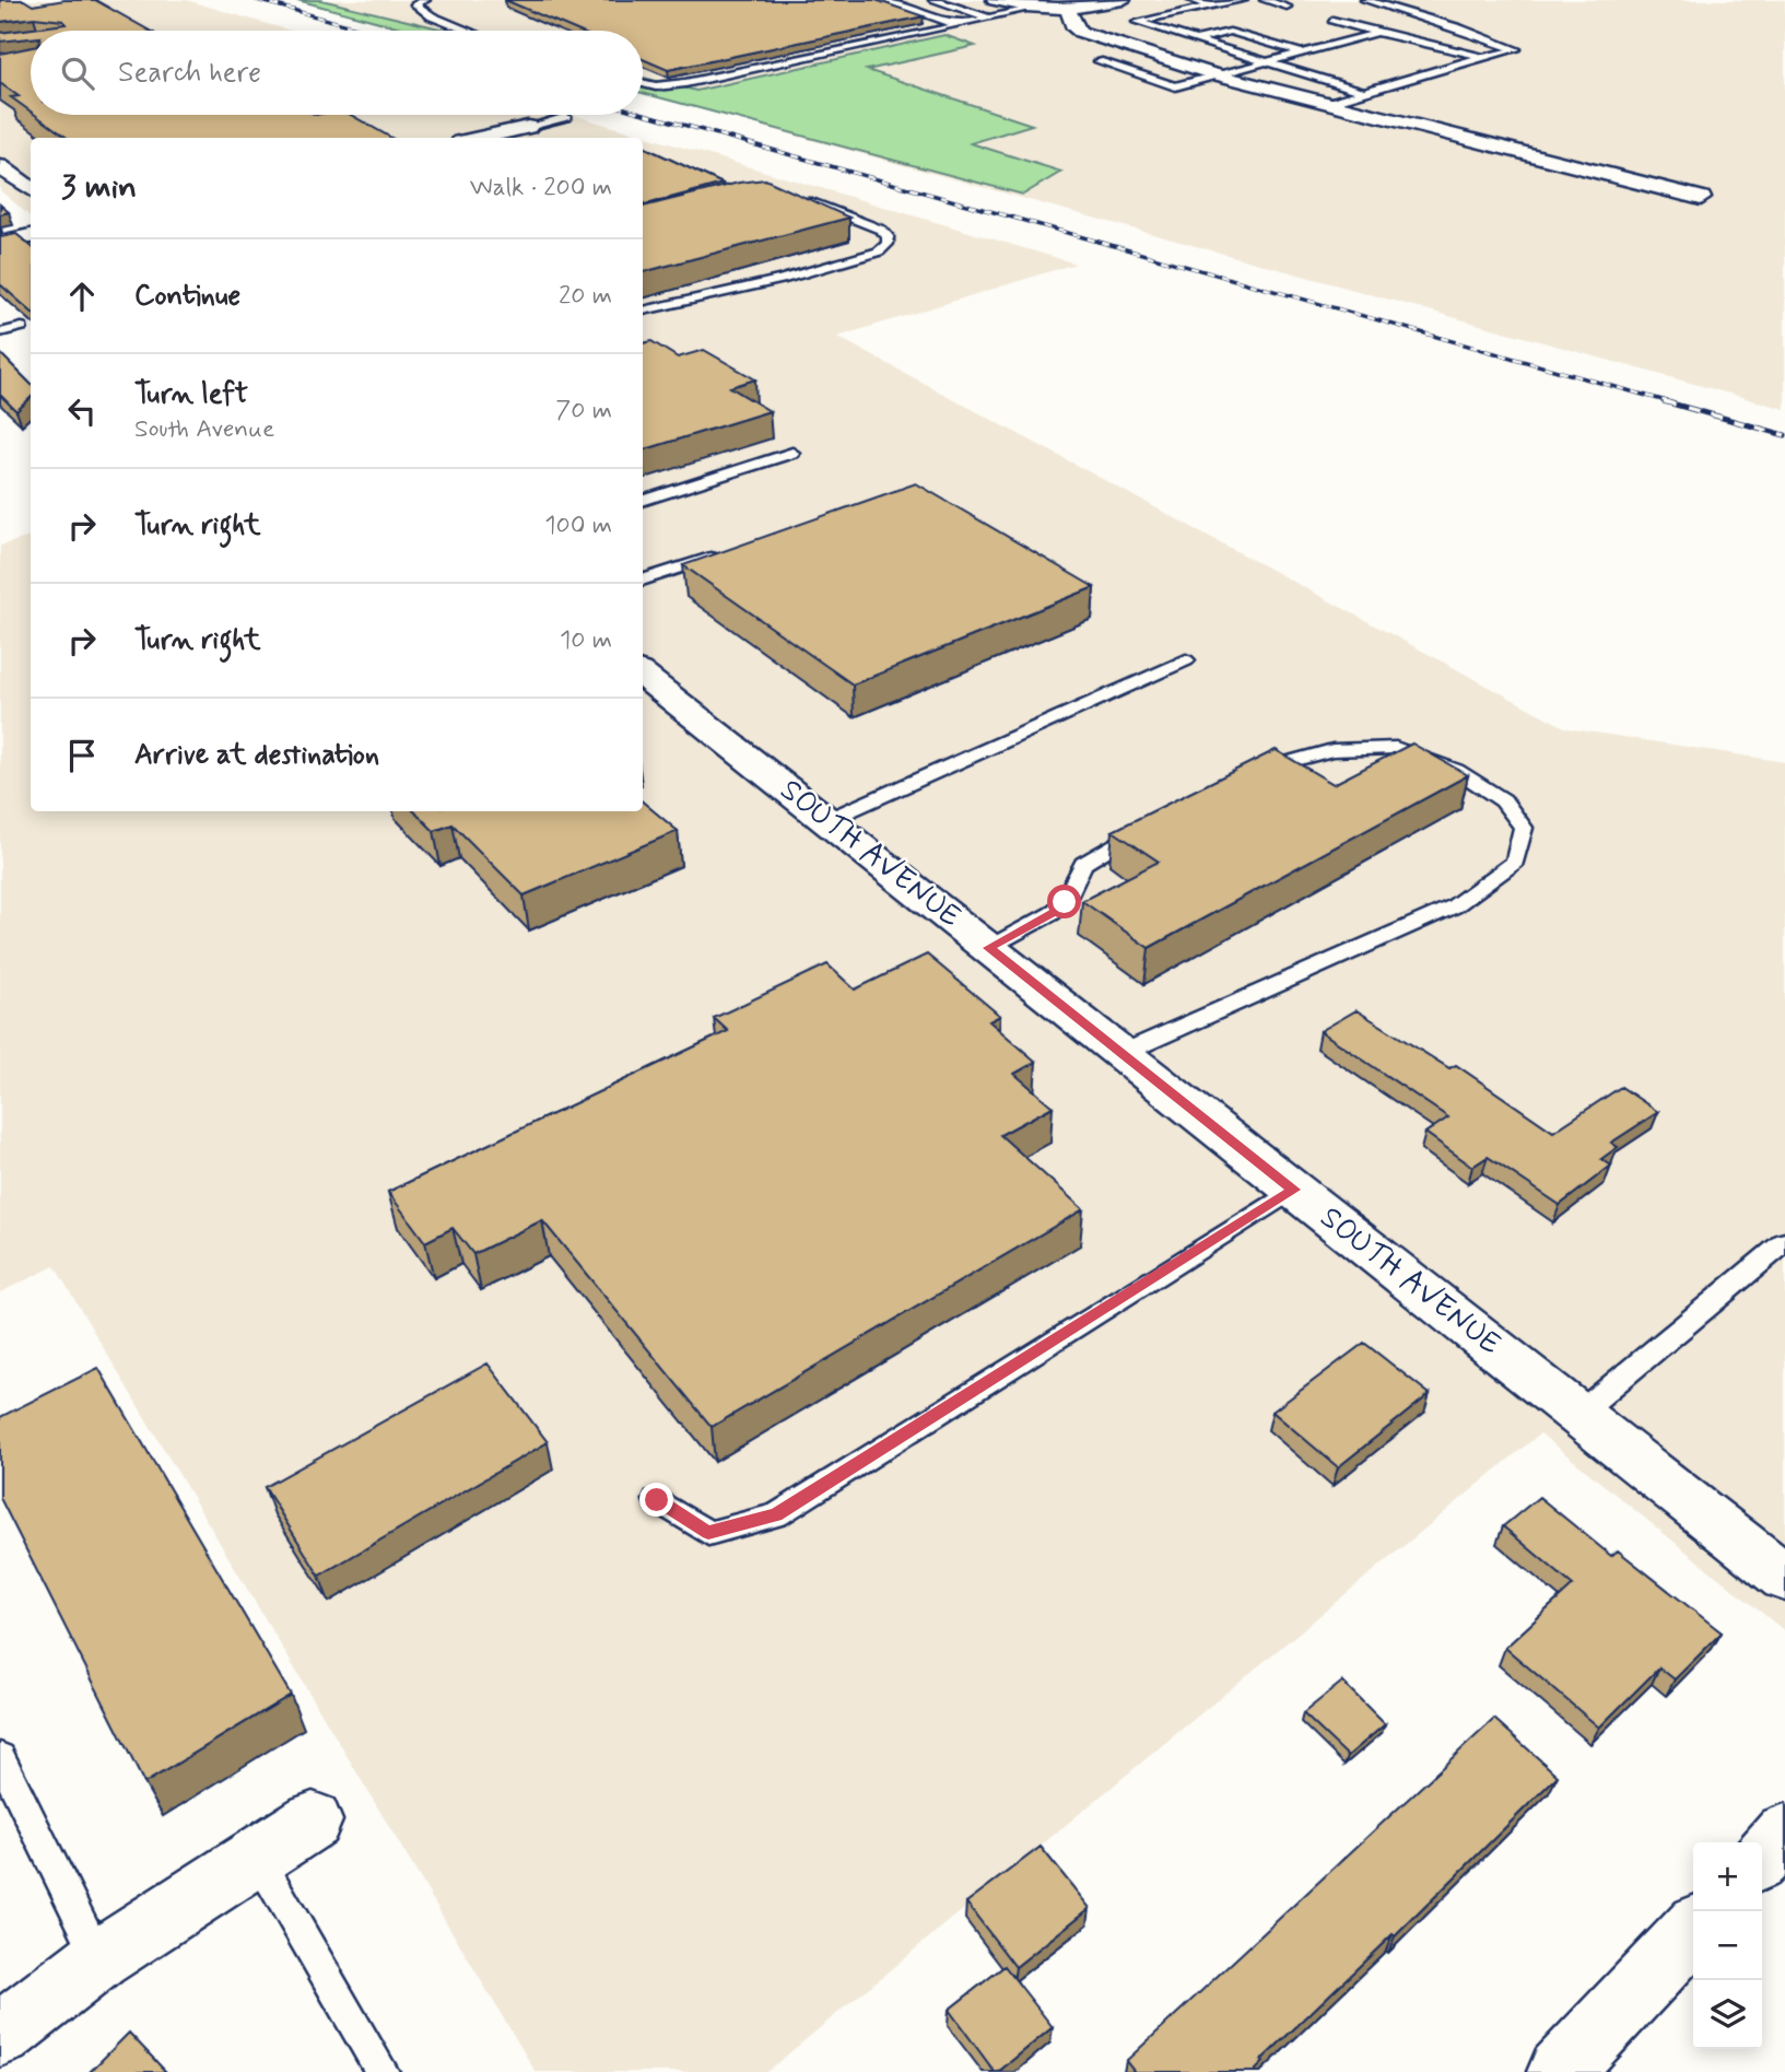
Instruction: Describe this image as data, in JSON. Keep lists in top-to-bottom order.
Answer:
{
  "streets": {
    "street": ["SOUTH AVENUE"]
  },
  "page": {
    "search": "Search here",
    "heading": ["3 min", "Walk · 200 m"],
    "list": [
      ["Continue", "20 m"],
      ["Turn left", "South Avenue", "70 m"],
      ["Turn right", "100 m"],
      ["Turn right", "10 m"],
      "Arrive at destination"
    ],
    "map_buttons": ["+", "−"]
  }
}
